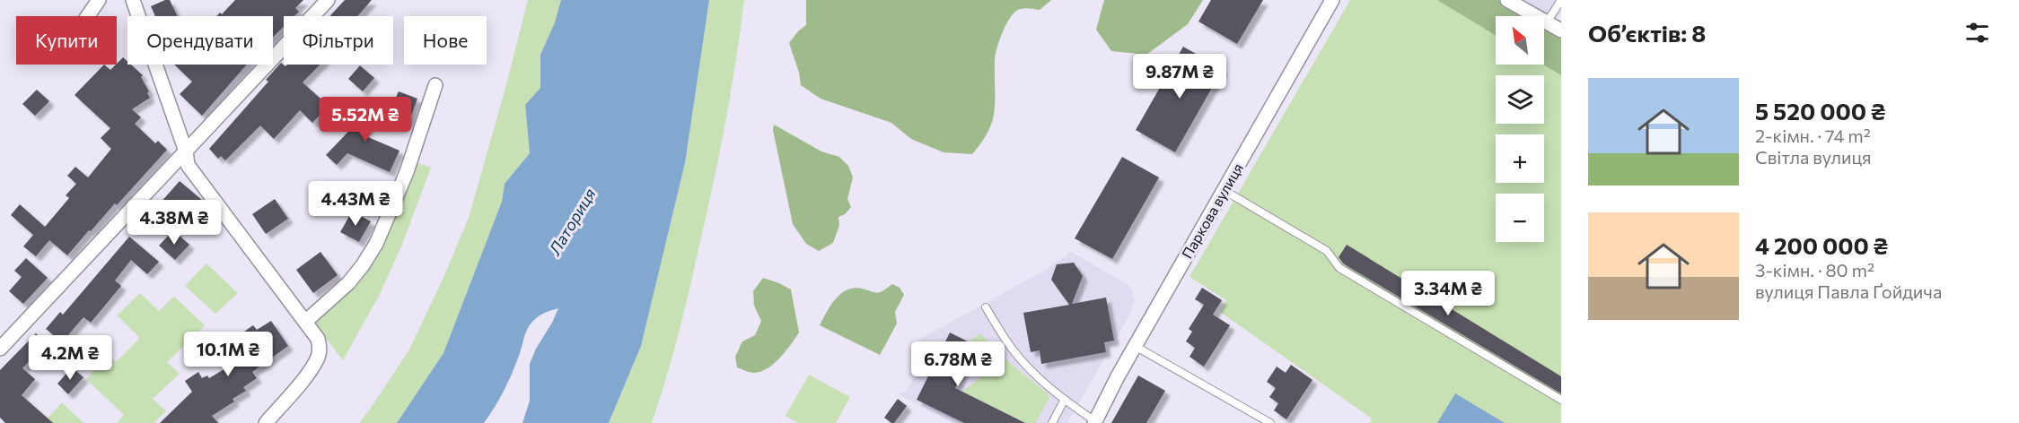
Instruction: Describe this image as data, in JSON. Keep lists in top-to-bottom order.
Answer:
{
  "streets": {
    "street": ["Паркова вулиця"]
  },
  "water": ["Латориця"],
  "north": "top left",
  "page": {
    "heading": "Об’єктів: 8",
    "map_buttons": ["+", "−"],
    "chip": [
      "Купити",
      "Орендувати",
      "Фільтри",
      "Нове"
    ],
    "price": [
      "9.87M ₴",
      "5.52M ₴",
      "4.43M ₴",
      "4.38M ₴",
      "3.34M ₴",
      "10.1M ₴",
      "4.2M ₴",
      "6.78M ₴"
    ],
    "list": [
      {
        "name": "5 520 000 ₴",
        "note": "2-кімн. · 74 m² · Світла вулиця"
      },
      {
        "name": "4 200 000 ₴",
        "note": "3-кімн. · 80 m² · вулиця Павла Ґойдича"
      }
    ]
  }
}
